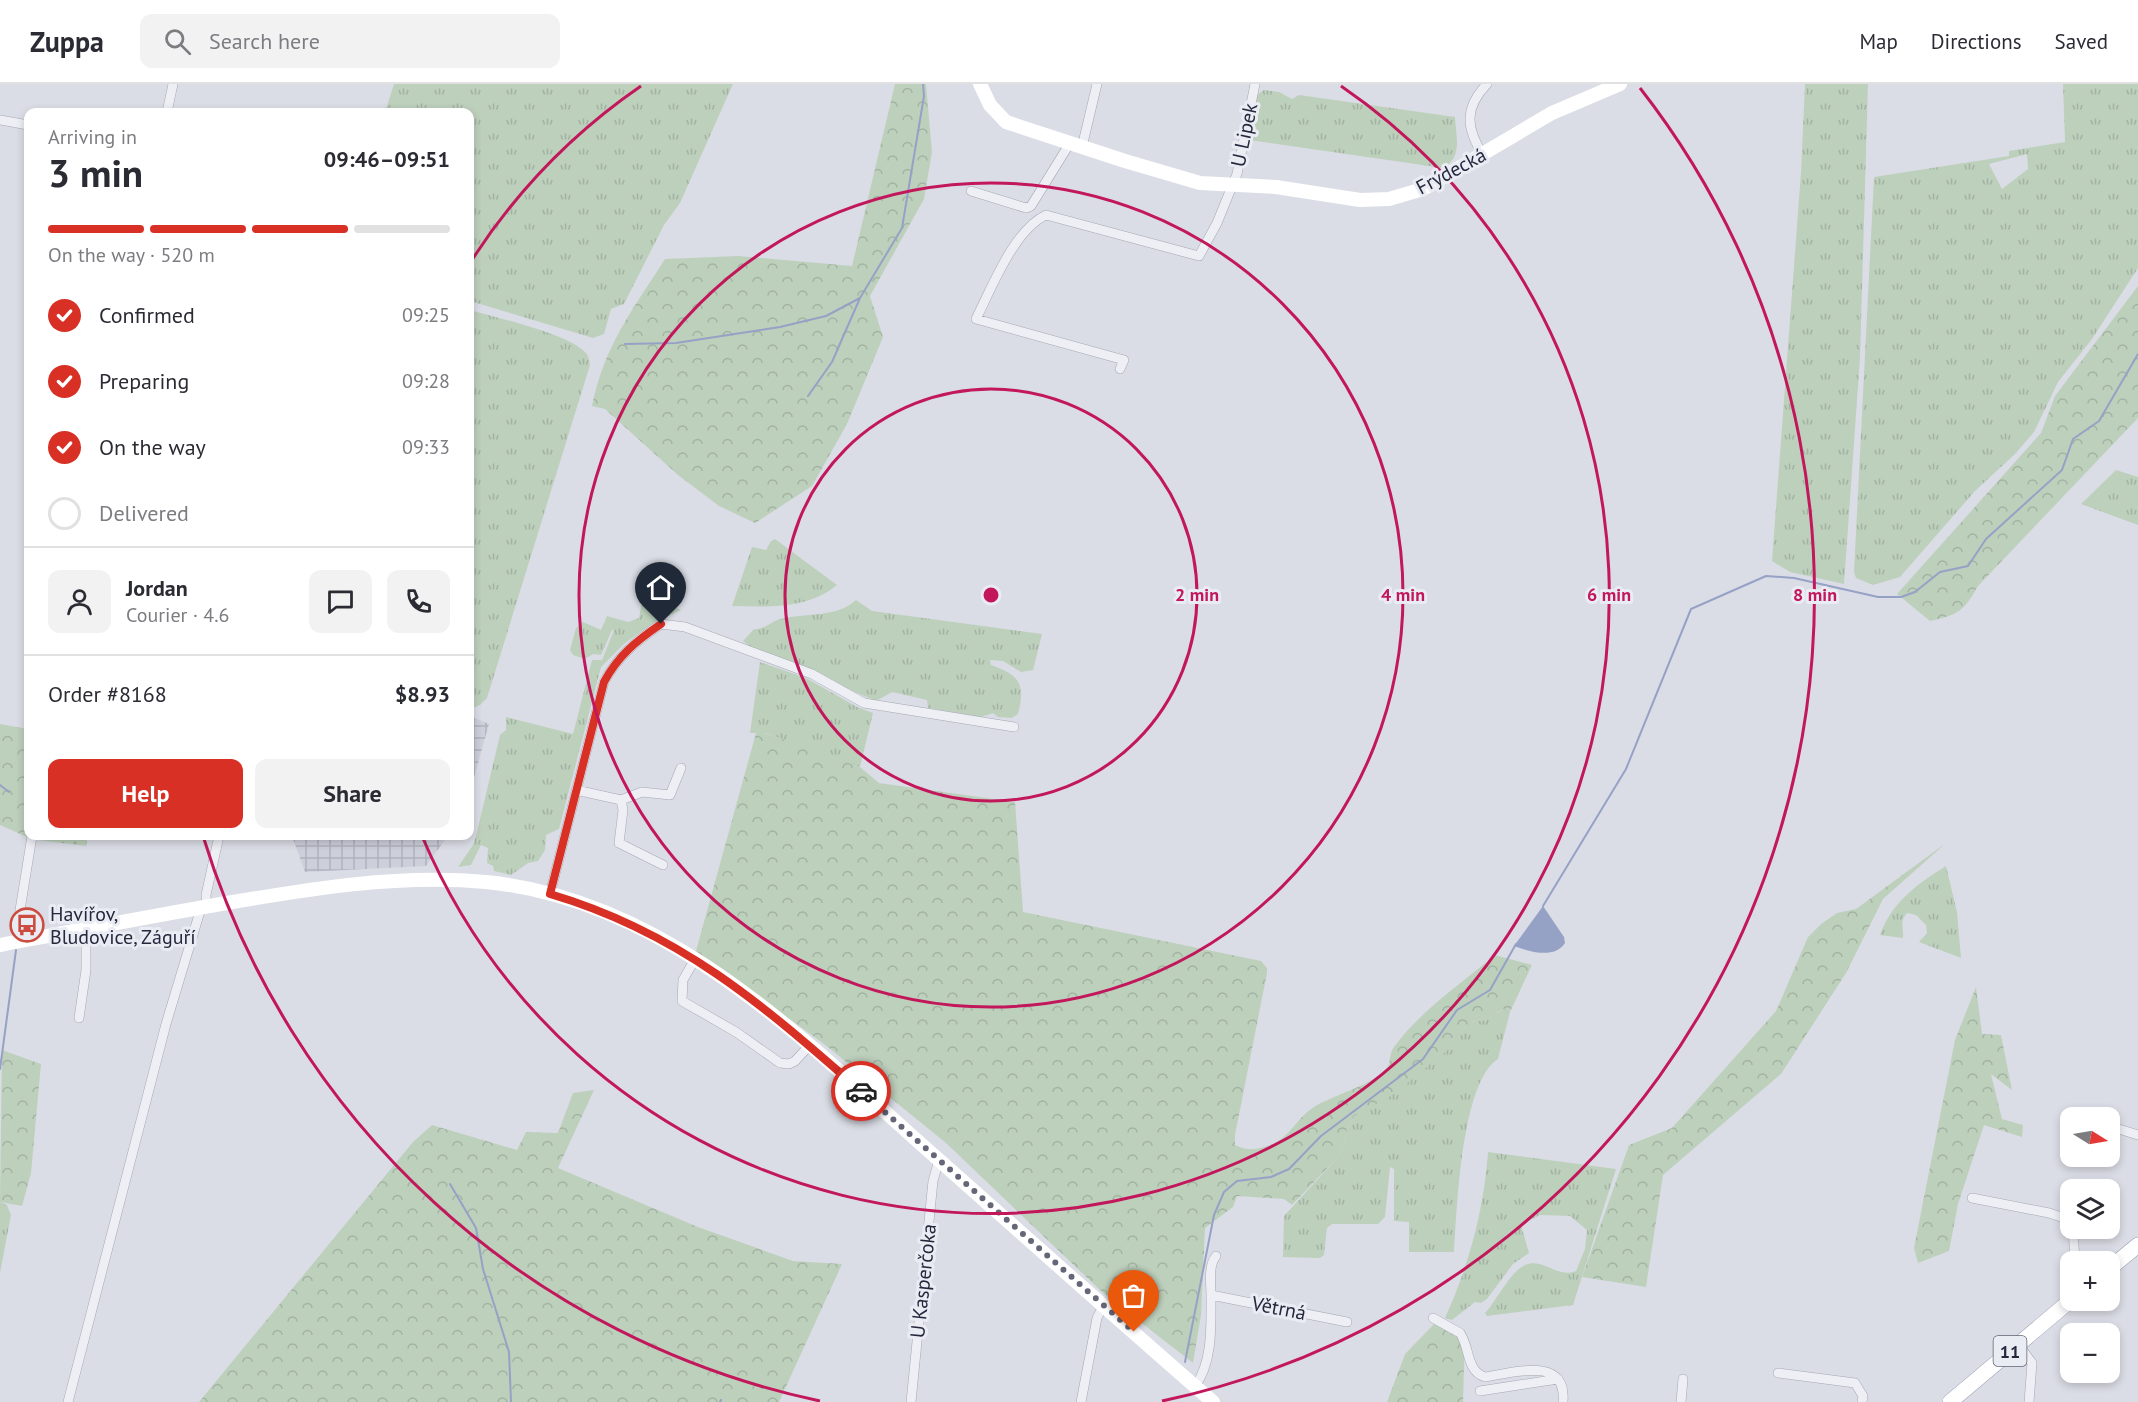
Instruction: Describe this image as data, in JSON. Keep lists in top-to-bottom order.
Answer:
{
  "streets": {
    "main road": ["11"],
    "street": [
      "U Lipek",
      "Frýdecká",
      "U Kasperčoka",
      "Větrná"
    ]
  },
  "crossings": [
    ["U Lipek", "Frýdecká"]
  ],
  "places": {
    "bus stop": ["Havířov, Bludovice, Záguří"]
  },
  "north": "right",
  "page": {
    "header": "Zuppa",
    "search": "Search here",
    "nav": ["Map", "Directions", "Saved"],
    "heading": ["3 min", "Arriving in", "09:46–09:51"],
    "panel": [
      "Jordan",
      "Courier · 4.6",
      "Order #8168",
      "$8.93"
    ],
    "bar": "On the way · 520 m",
    "list": [
      ["Confirmed", "09:25"],
      ["Preparing", "09:28"],
      ["On the way", "09:33"],
      "Delivered"
    ],
    "buttons": ["Help", "Share"],
    "map_buttons": ["+", "−"]
  },
  "rings": [
    "2 min",
    "4 min",
    "6 min",
    "8 min"
  ]
}
